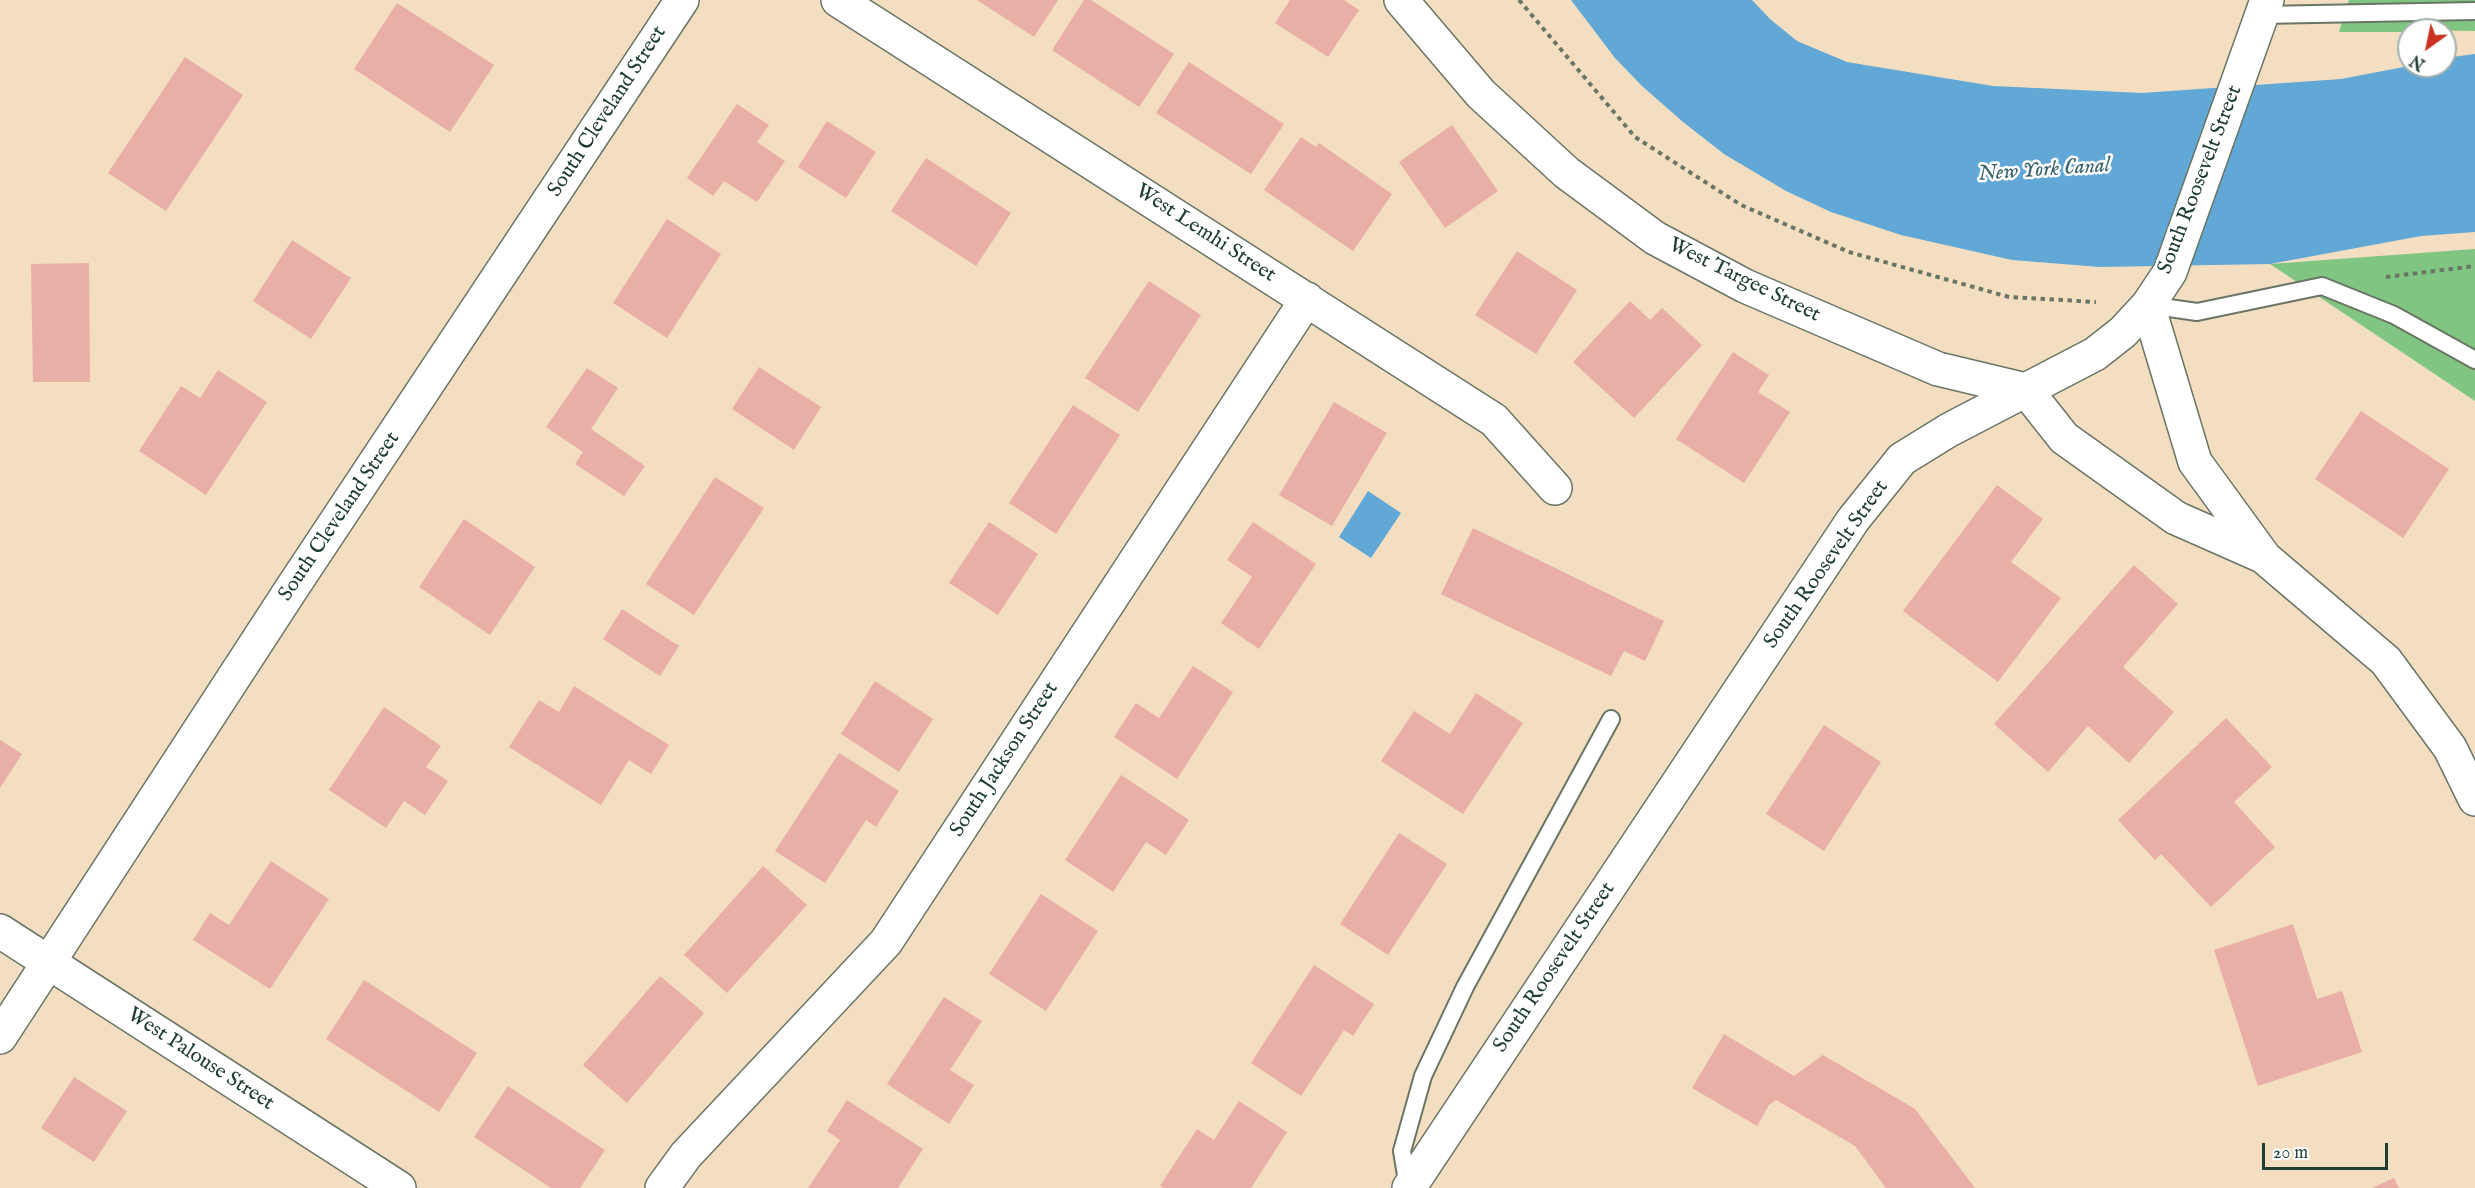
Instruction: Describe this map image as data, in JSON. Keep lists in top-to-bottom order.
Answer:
{
  "streets": {
    "street": [
      "South Cleveland Street",
      "South Roosevelt Street",
      "West Lemhi Street",
      "West Targee Street",
      "South Jackson Street",
      "West Palouse Street"
    ]
  },
  "crossings": [
    ["South Cleveland Street", "West Palouse Street"],
    ["South Roosevelt Street", "West Targee Street"],
    ["West Lemhi Street", "South Jackson Street"]
  ],
  "water": ["New York Canal"],
  "scale_bar": "20 m",
  "north": "bottom left"
}
